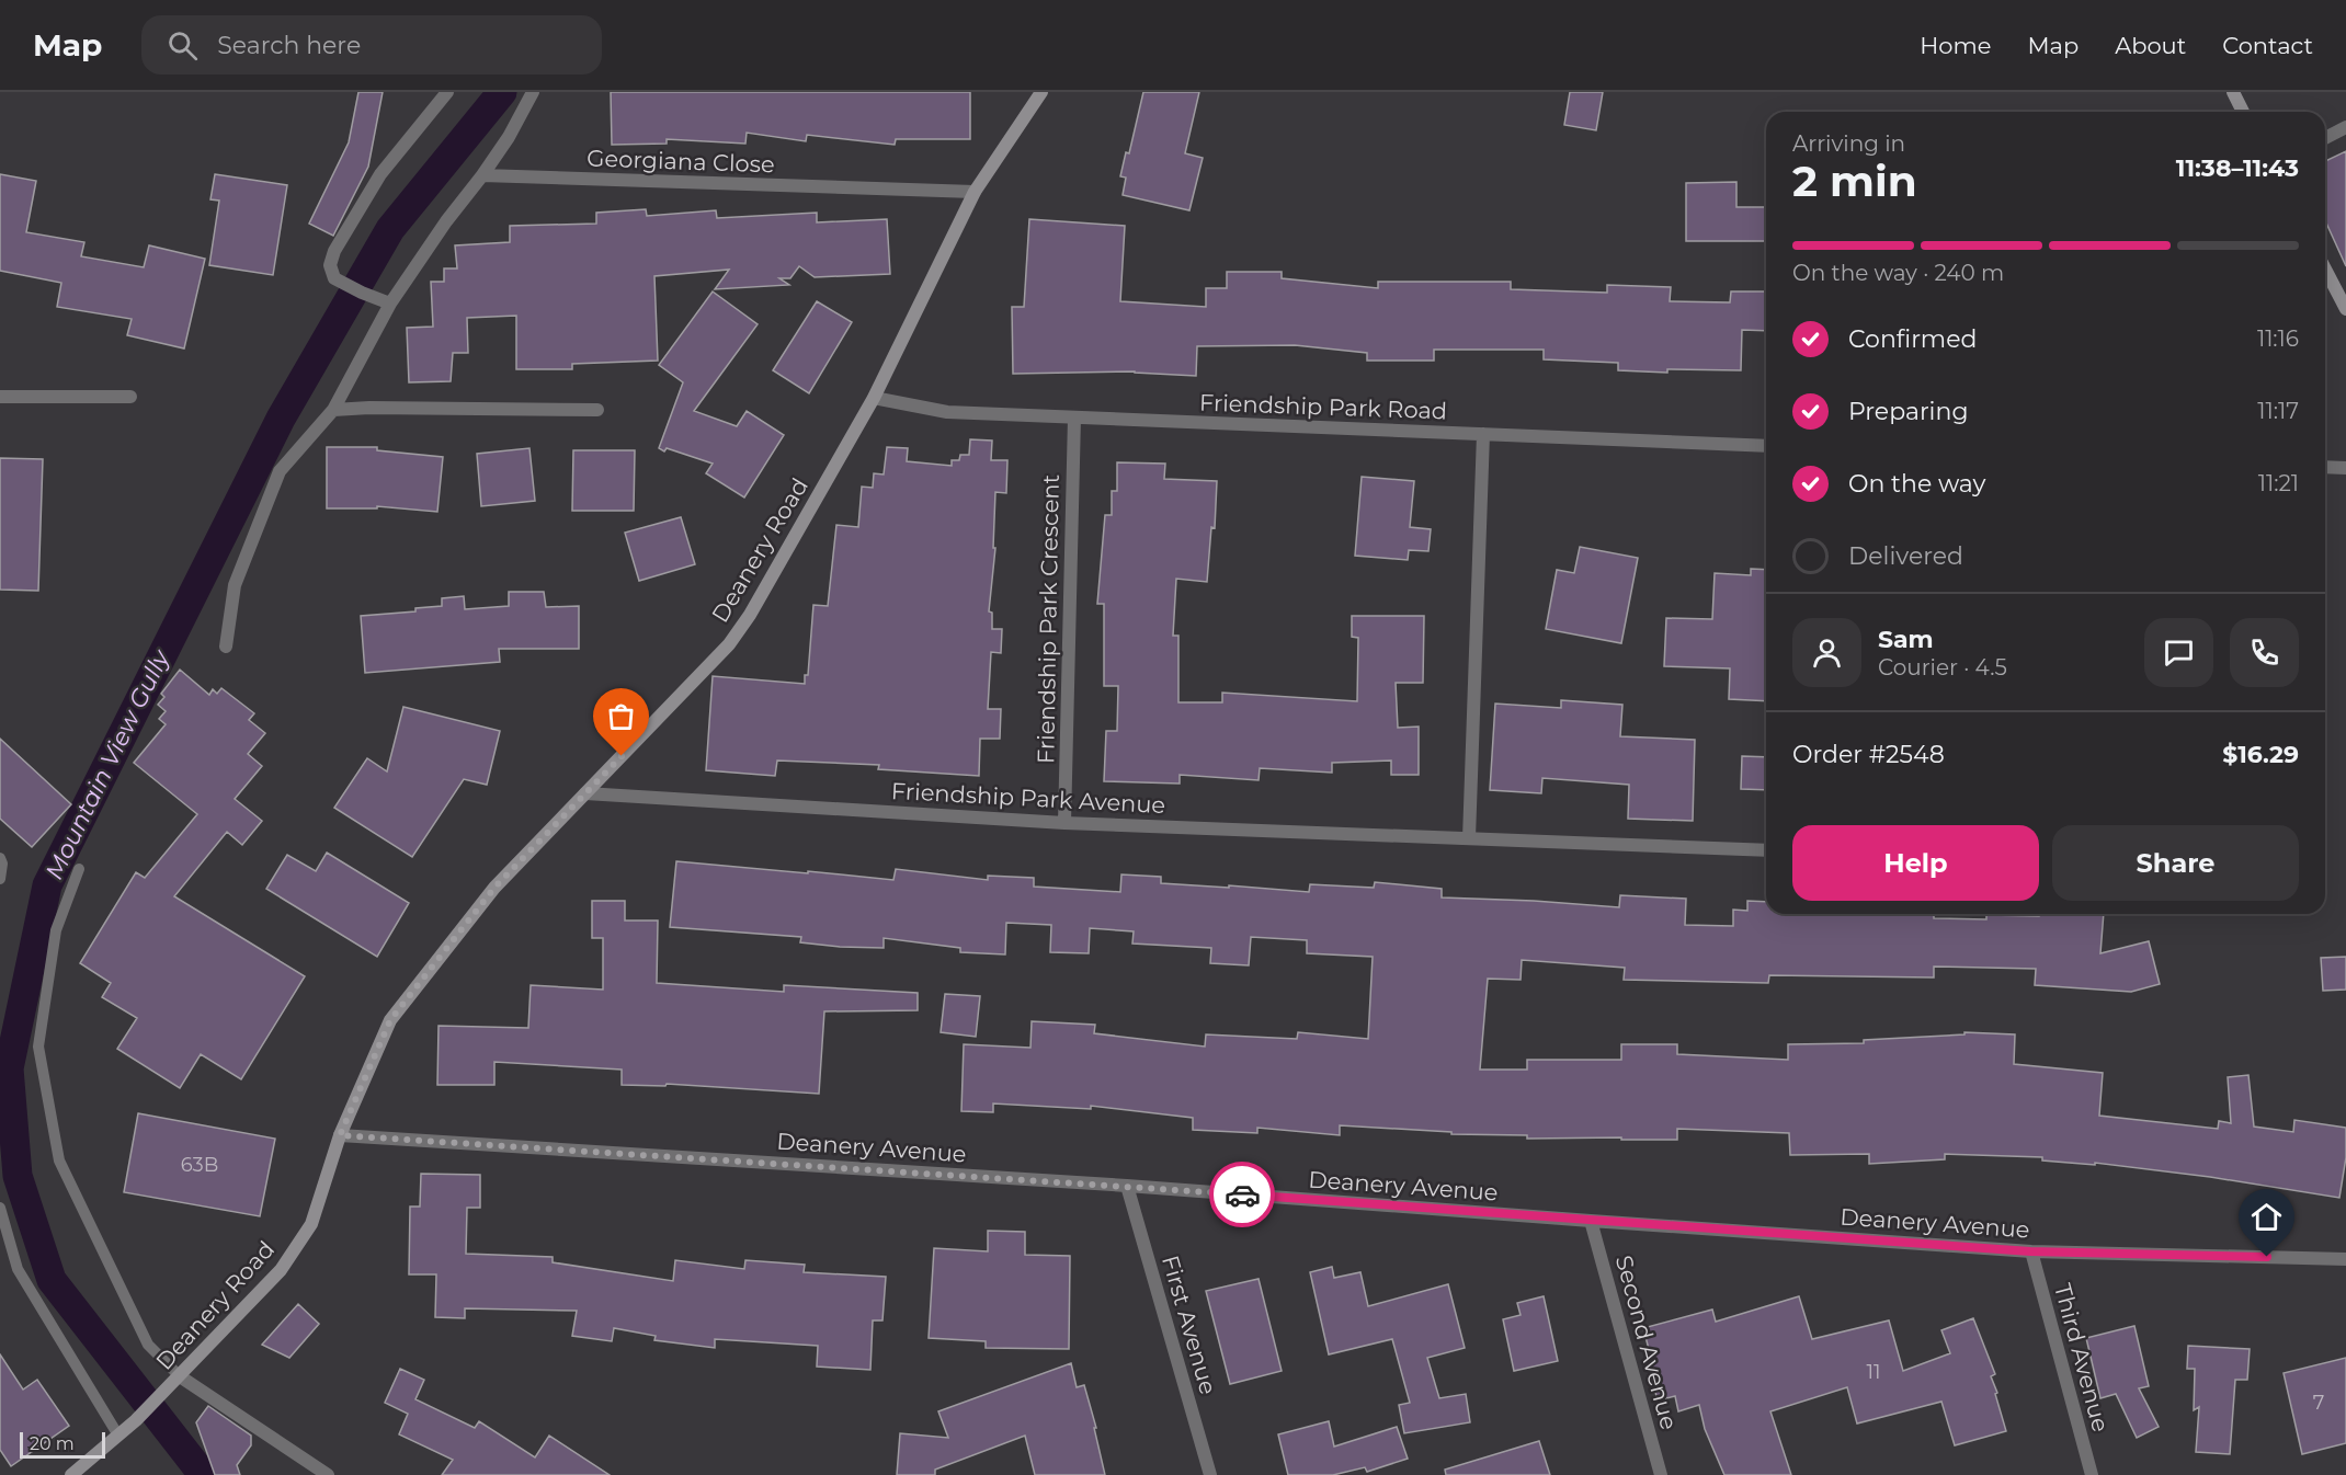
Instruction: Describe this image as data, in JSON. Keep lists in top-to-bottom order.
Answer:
{
  "streets": {
    "street": [
      "Georgiana Close",
      "Friendship Park Road",
      "Deanery Road",
      "Friendship Park Crescent",
      "Friendship Park Avenue",
      "Deanery Avenue",
      "First Avenue",
      "Second Avenue",
      "Third Avenue"
    ]
  },
  "crossings": [
    ["Georgiana Close", "Deanery Road"],
    ["Friendship Park Road", "Deanery Road"],
    ["Friendship Park Road", "Friendship Park Crescent"],
    ["Deanery Road", "Friendship Park Avenue"],
    ["Deanery Road", "Deanery Avenue"],
    ["Friendship Park Crescent", "Friendship Park Avenue"],
    ["Deanery Avenue", "First Avenue"],
    ["Deanery Avenue", "Second Avenue"],
    ["Deanery Avenue", "Third Avenue"]
  ],
  "water": ["Mountain View Gully"],
  "house_numbers": ["63B", "11", "7"],
  "scale_bar": "20 m",
  "page": {
    "header": "Map",
    "search": "Search here",
    "nav": [
      "Home",
      "Map",
      "About",
      "Contact"
    ],
    "heading": ["2 min", "Arriving in", "11:38–11:43"],
    "panel": [
      "Sam",
      "Courier · 4.5",
      "Order #2548",
      "$16.29"
    ],
    "bar": "On the way · 240 m",
    "list": [
      ["Confirmed", "11:16"],
      ["Preparing", "11:17"],
      ["On the way", "11:21"],
      "Delivered"
    ],
    "buttons": ["Help", "Share"],
    "scale": "20 m"
  }
}
